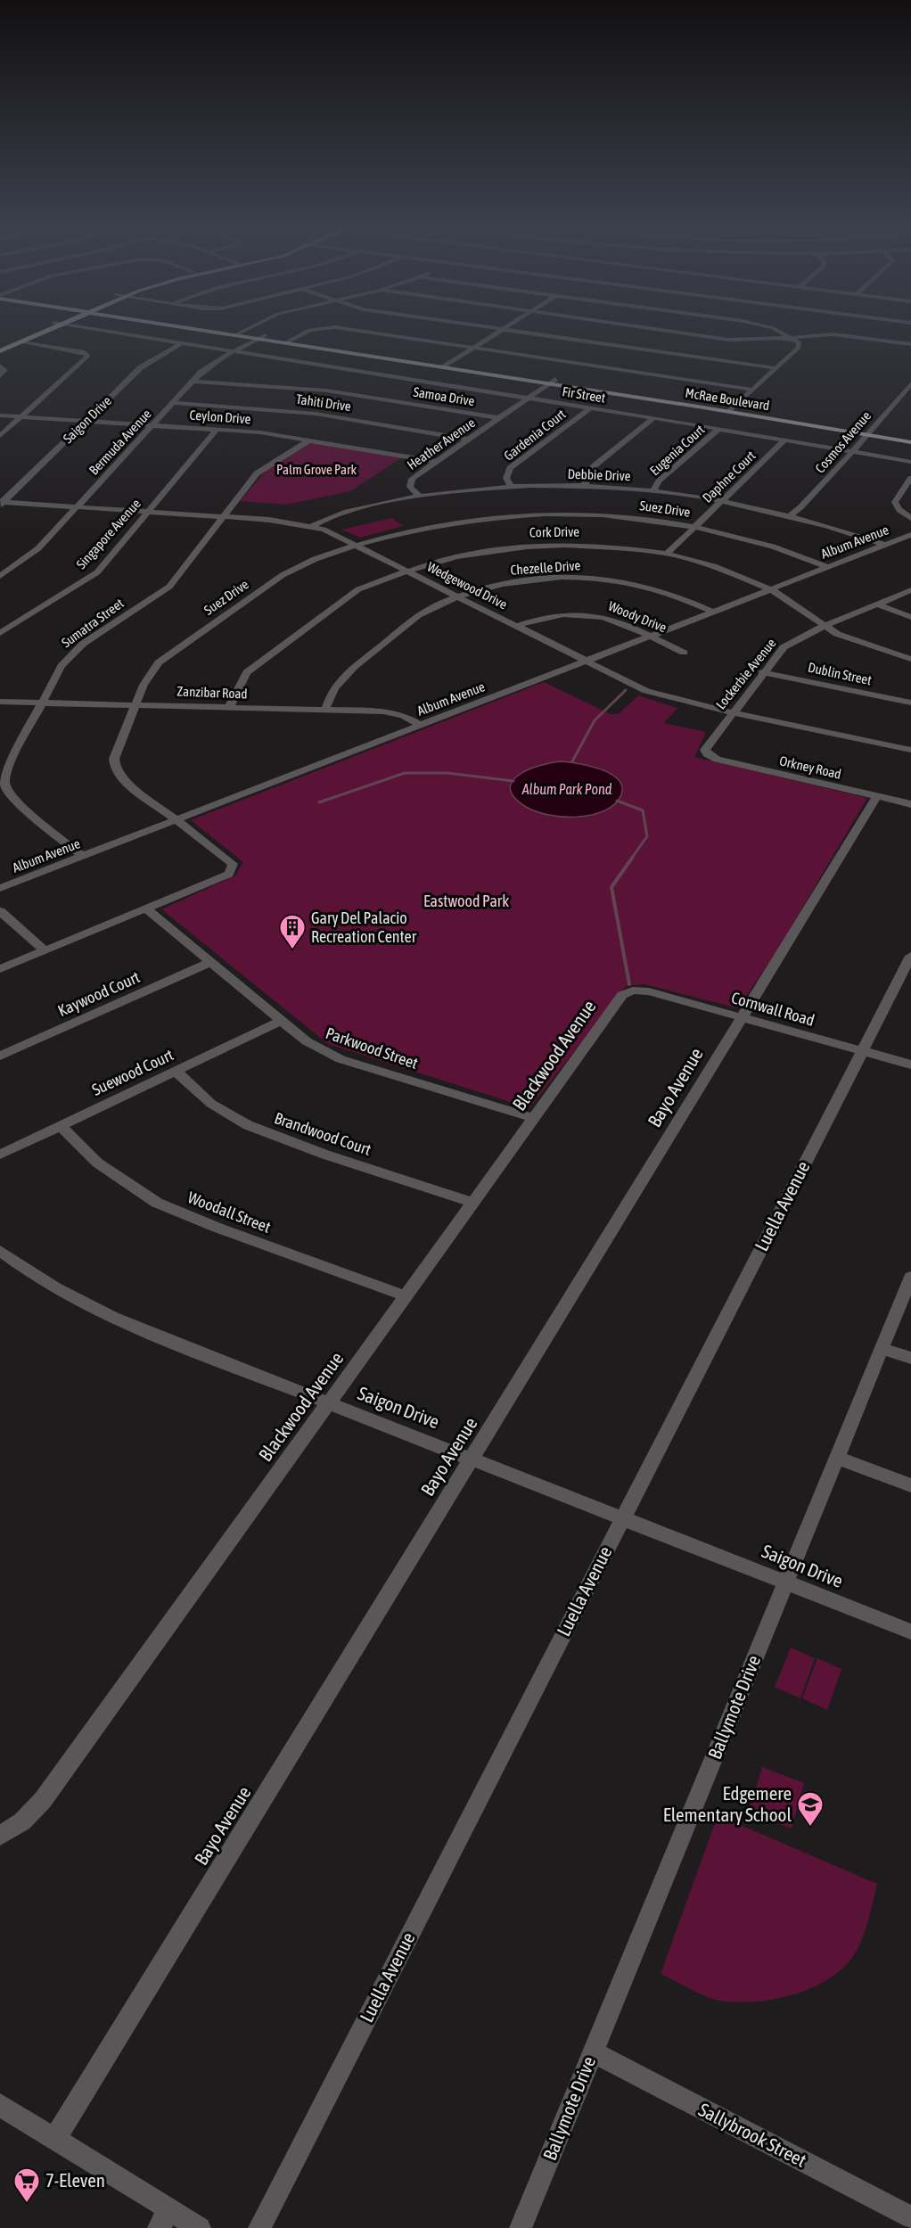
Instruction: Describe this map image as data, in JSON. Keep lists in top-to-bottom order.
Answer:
{
  "streets": {
    "main road": ["McRae Boulevard"],
    "street": [
      "Fir Street",
      "Samoa Drive",
      "Tahiti Drive",
      "Ceylon Drive",
      "Saigon Drive",
      "Gardenia Court",
      "Bermuda Avenue",
      "Cosmos Avenue",
      "Heather Avenue",
      "Eugenia Court",
      "Debbie Drive",
      "Daphne Court",
      "Suez Drive",
      "Cork Drive",
      "Singapore Avenue",
      "Album Avenue",
      "Chezelle Drive",
      "Wedgewood Drive",
      "Woody Drive",
      "Sumatra Street",
      "Lockerbie Avenue",
      "Dublin Street",
      "Zanzibar Road",
      "Orkney Road",
      "Kaywood Court",
      "Cornwall Road",
      "Parkwood Street",
      "Blackwood Avenue",
      "Suewood Court",
      "Bayo Avenue",
      "Brandwood Court",
      "Luella Avenue",
      "Woodall Street",
      "Ballymote Drive",
      "Sallybrook Street"
    ]
  },
  "crossings": [
    ["Fir Street", "Saigon Drive"],
    ["Fir Street", "Gardenia Court"],
    ["Fir Street", "Bermuda Avenue"],
    ["Fir Street", "Cosmos Avenue"],
    ["Fir Street", "Heather Avenue"],
    ["Fir Street", "Eugenia Court"],
    ["Fir Street", "Daphne Court"],
    ["Samoa Drive", "Bermuda Avenue"],
    ["Samoa Drive", "Heather Avenue"],
    ["McRae Boulevard", "Bermuda Avenue"],
    ["McRae Boulevard", "Cosmos Avenue"],
    ["McRae Boulevard", "Heather Avenue"],
    ["Tahiti Drive", "Bermuda Avenue"],
    ["Tahiti Drive", "Heather Avenue"],
    ["Ceylon Drive", "Saigon Drive"],
    ["Ceylon Drive", "Bermuda Avenue"],
    ["Ceylon Drive", "Heather Avenue"],
    ["Ceylon Drive", "Singapore Avenue"],
    ["Ceylon Drive", "Sumatra Street"],
    ["Saigon Drive", "Wedgewood Drive"],
    ["Saigon Drive", "Blackwood Avenue"],
    ["Saigon Drive", "Bayo Avenue"],
    ["Saigon Drive", "Luella Avenue"],
    ["Saigon Drive", "Ballymote Drive"],
    ["Gardenia Court", "Debbie Drive"],
    ["Bermuda Avenue", "Wedgewood Drive"],
    ["Cosmos Avenue", "Debbie Drive"],
    ["Heather Avenue", "Debbie Drive"],
    ["Eugenia Court", "Debbie Drive"],
    ["Debbie Drive", "Daphne Court"],
    ["Debbie Drive", "Album Avenue"],
    ["Debbie Drive", "Wedgewood Drive"],
    ["Daphne Court", "Suez Drive"],
    ["Daphne Court", "Cork Drive"],
    ["Suez Drive", "Album Avenue"],
    ["Suez Drive", "Wedgewood Drive"],
    ["Suez Drive", "Zanzibar Road"],
    ["Suez Drive", "Parkwood Street"],
    ["Cork Drive", "Album Avenue"],
    ["Cork Drive", "Wedgewood Drive"],
    ["Cork Drive", "Lockerbie Avenue"],
    ["Cork Drive", "Zanzibar Road"],
    ["Singapore Avenue", "Wedgewood Drive"],
    ["Album Avenue", "Chezelle Drive"],
    ["Album Avenue", "Wedgewood Drive"],
    ["Album Avenue", "Woody Drive"],
    ["Album Avenue", "Sumatra Street"],
    ["Album Avenue", "Zanzibar Road"],
    ["Chezelle Drive", "Wedgewood Drive"],
    ["Chezelle Drive", "Zanzibar Road"],
    ["Wedgewood Drive", "Woody Drive"],
    ["Wedgewood Drive", "Sumatra Street"],
    ["Wedgewood Drive", "Lockerbie Avenue"],
    ["Sumatra Street", "Zanzibar Road"],
    ["Lockerbie Avenue", "Dublin Street"],
    ["Lockerbie Avenue", "Orkney Road"],
    ["Orkney Road", "Bayo Avenue"],
    ["Kaywood Court", "Parkwood Street"],
    ["Cornwall Road", "Blackwood Avenue"],
    ["Cornwall Road", "Bayo Avenue"],
    ["Cornwall Road", "Luella Avenue"],
    ["Parkwood Street", "Blackwood Avenue"],
    ["Parkwood Street", "Suewood Court"],
    ["Blackwood Avenue", "Brandwood Court"],
    ["Blackwood Avenue", "Woodall Street"],
    ["Suewood Court", "Brandwood Court"],
    ["Suewood Court", "Woodall Street"],
    ["Ballymote Drive", "Sallybrook Street"]
  ],
  "water": ["Album Park Pond"],
  "parks": ["Palm Grove Park", "Eastwood Park"],
  "places": {
    "building": ["Gary Del Palacio Recreation Center"],
    "school or university": ["Edgemere Elementary School"],
    "supermarket": ["7-Eleven"]
  }
}
